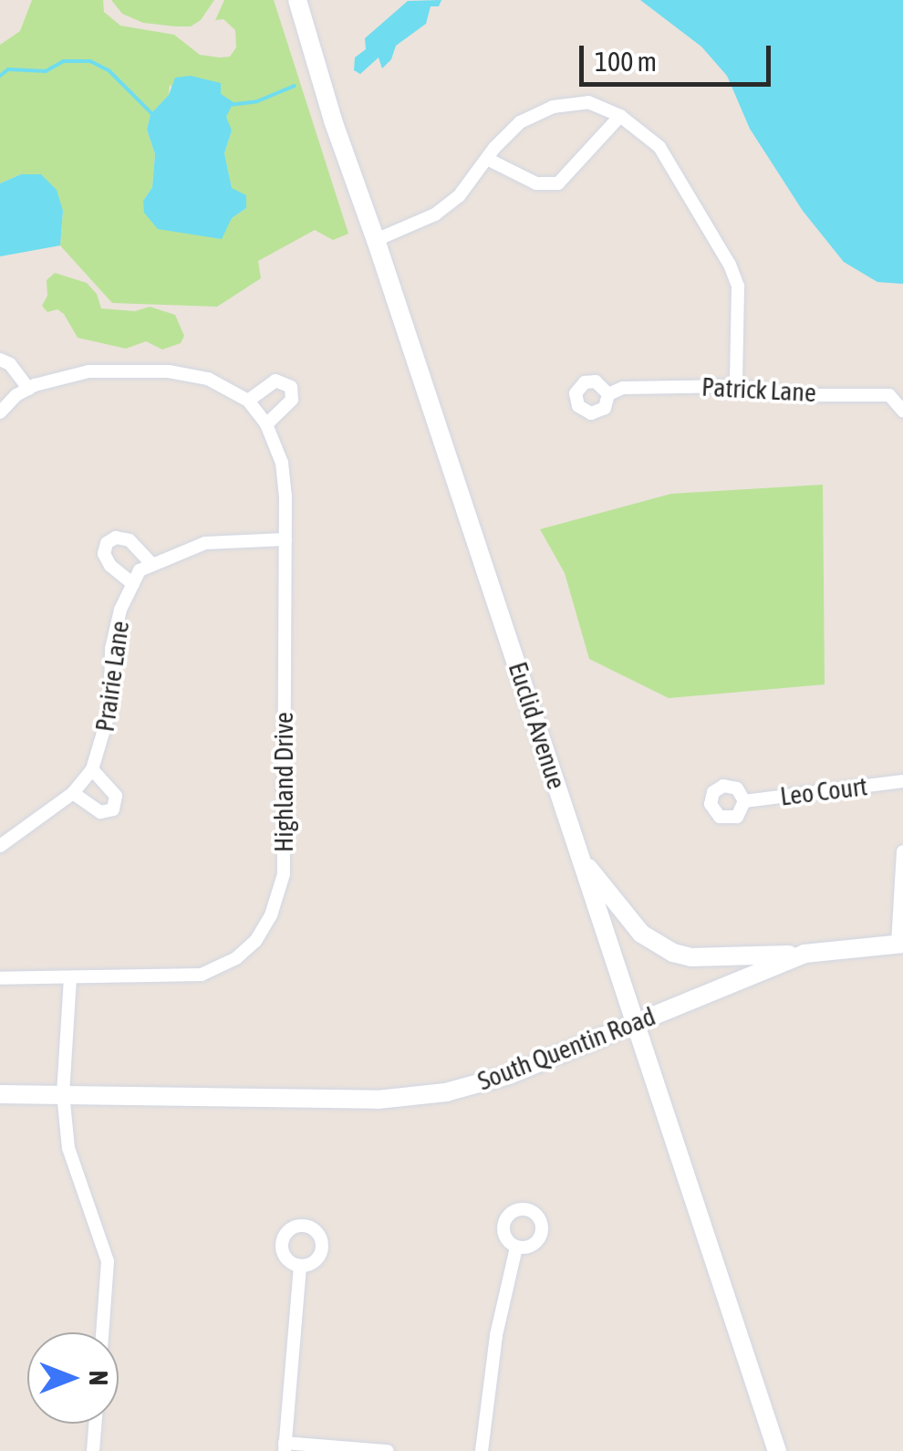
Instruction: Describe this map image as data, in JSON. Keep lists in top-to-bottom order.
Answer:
{
  "streets": {
    "main road": ["Euclid Avenue", "South Quentin Road"],
    "street": [
      "Patrick Lane",
      "Prairie Lane",
      "Highland Drive",
      "Leo Court"
    ]
  },
  "crossings": [
    ["Prairie Lane", "Highland Drive"],
    ["Euclid Avenue", "South Quentin Road"]
  ],
  "scale_bar": "100 m",
  "north": "right"
}
